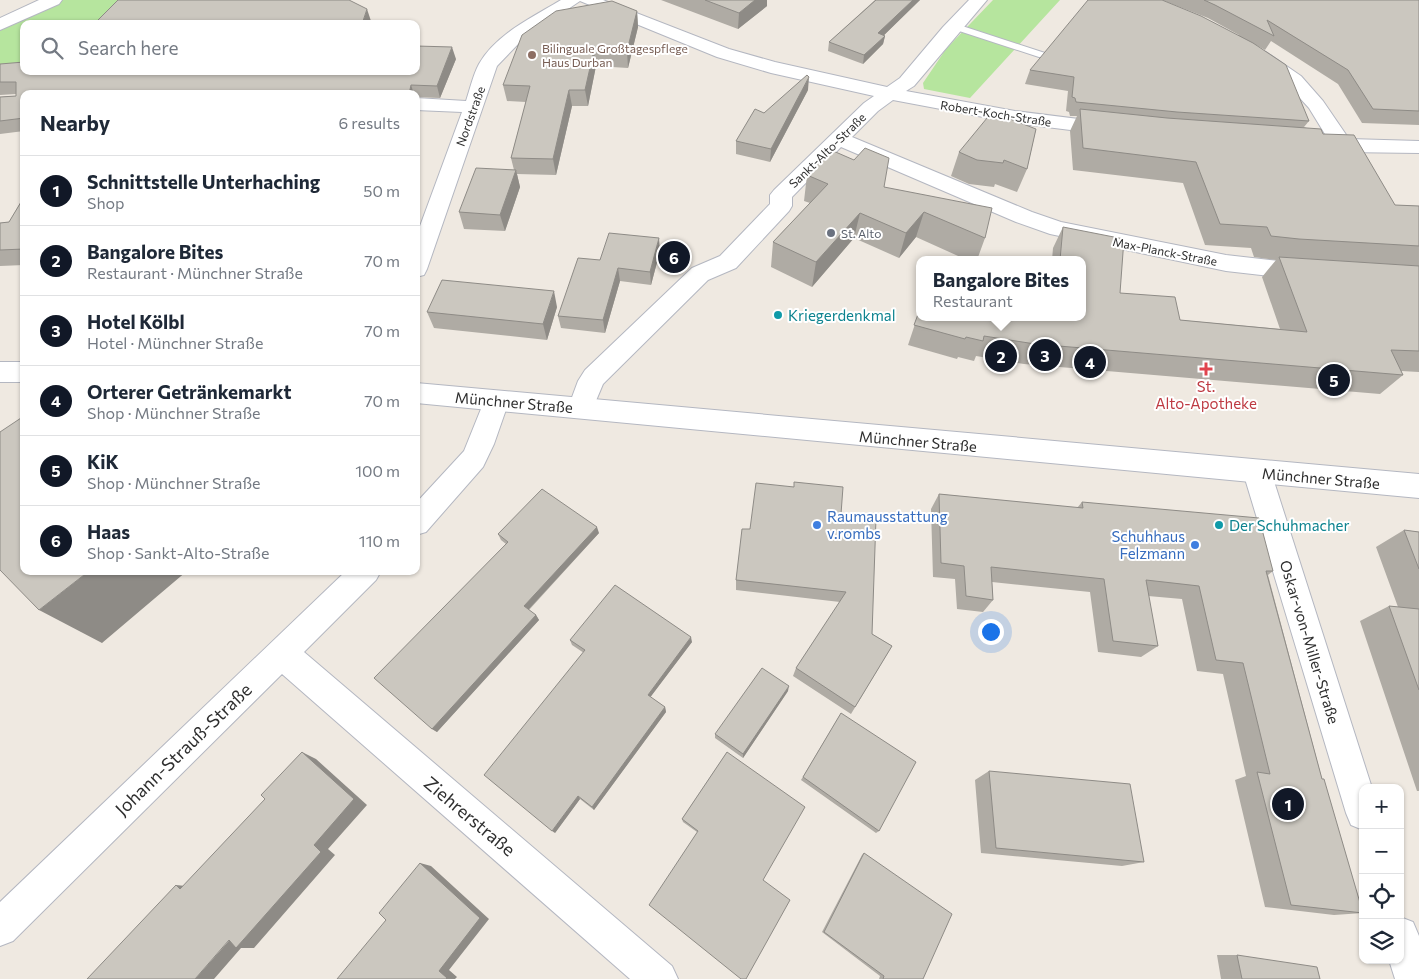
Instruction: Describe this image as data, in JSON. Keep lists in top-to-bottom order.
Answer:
{
  "streets": {
    "street": [
      "Robert-Koch-Straße",
      "Nordstraße",
      "Sankt-Alto-Straße",
      "Max-Planck-Straße",
      "Münchner Straße",
      "Oskar-von-Miller-Straße",
      "Johann-Strauß-Straße",
      "Ziehrerstraße"
    ]
  },
  "crossings": [
    ["Robert-Koch-Straße", "Sankt-Alto-Straße"],
    ["Sankt-Alto-Straße", "Max-Planck-Straße"],
    ["Sankt-Alto-Straße", "Münchner Straße"],
    ["Münchner Straße", "Oskar-von-Miller-Straße"],
    ["Johann-Strauß-Straße", "Ziehrerstraße"]
  ],
  "places": {
    "other": [
      "Bilinguale Großtagespflege Haus Durban",
      "St. Alto",
      "Kriegerdenkmal",
      "Raumausstattung v.rombs",
      "Der Schuhmacher",
      "Schuhhaus Felzmann"
    ],
    "health": ["St. Alto-Apotheke"]
  },
  "page": {
    "search": "Search here",
    "heading": ["Nearby", "6 results"],
    "list": [
      {
        "mark": "1",
        "name": "Schnittstelle Unterhaching",
        "note": "Shop",
        "value": "50 m"
      },
      {
        "mark": "2",
        "name": "Bangalore Bites",
        "note": "Restaurant · Münchner Straße",
        "value": "70 m"
      },
      {
        "mark": "3",
        "name": "Hotel Kölbl",
        "note": "Hotel · Münchner Straße",
        "value": "70 m"
      },
      {
        "mark": "4",
        "name": "Orterer Getränkemarkt",
        "note": "Shop · Münchner Straße",
        "value": "70 m"
      },
      {
        "mark": "5",
        "name": "KiK",
        "note": "Shop · Münchner Straße",
        "value": "100 m"
      },
      {
        "mark": "6",
        "name": "Haas",
        "note": "Shop · Sankt-Alto-Straße",
        "value": "110 m"
      }
    ],
    "pins": [
      "6",
      "3",
      "2",
      "4",
      "5",
      "1"
    ],
    "popup": ["Bangalore Bites", "Restaurant"],
    "map_buttons": ["+", "−"]
  }
}
